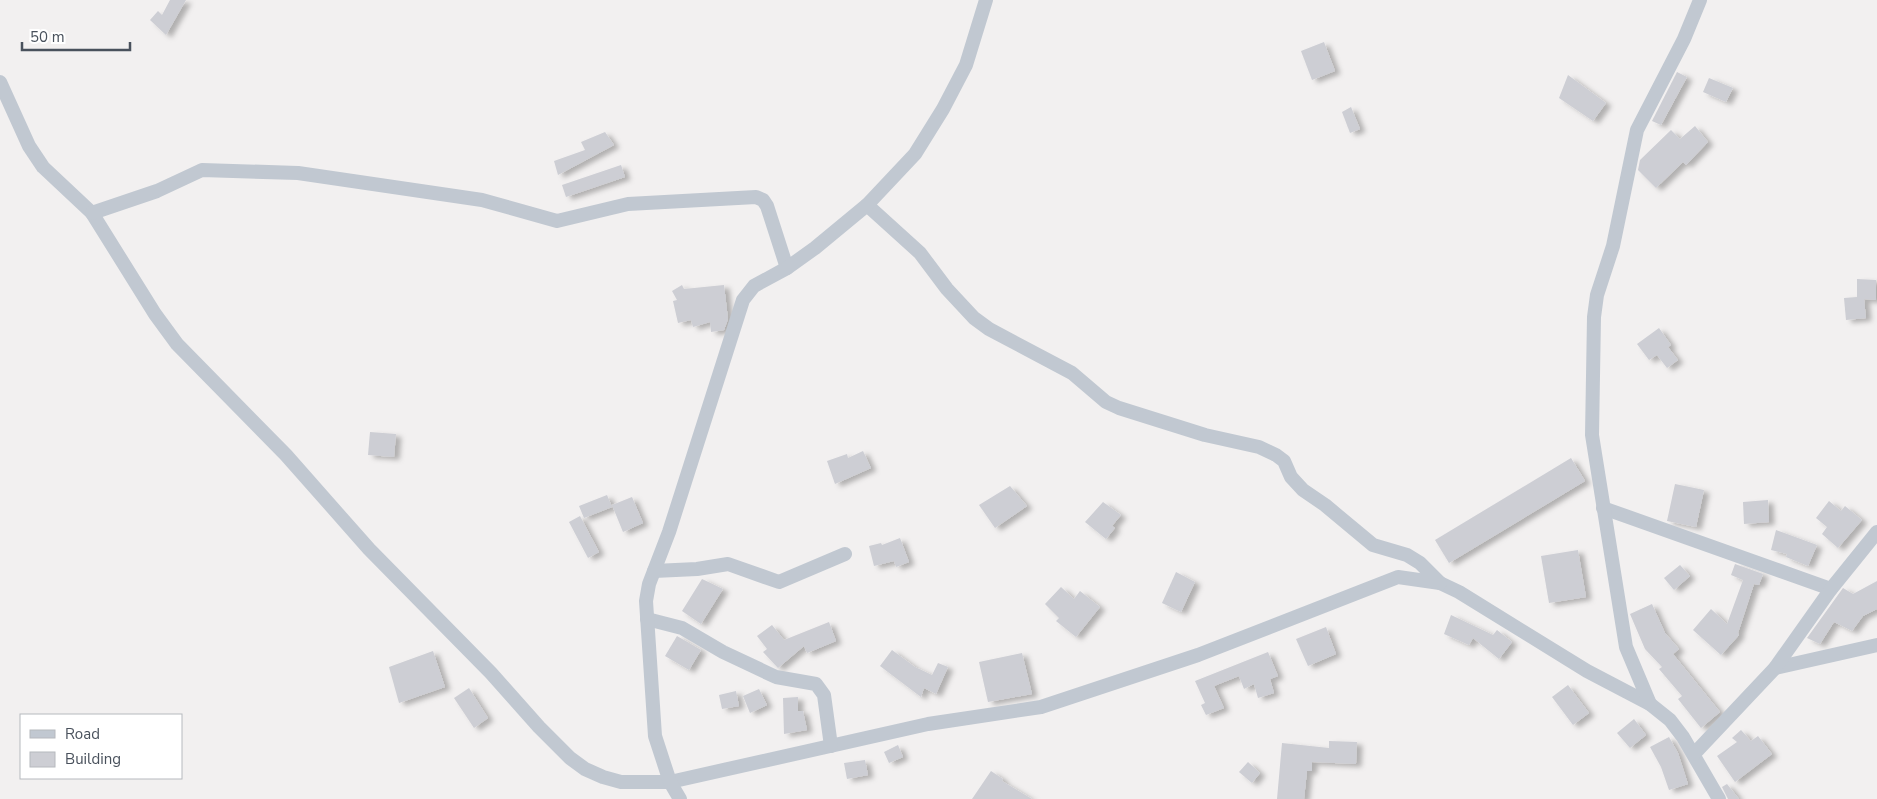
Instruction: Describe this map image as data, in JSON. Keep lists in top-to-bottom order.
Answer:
{
  "legend": ["Road", "Building"],
  "scale_bar": "50 m"
}
